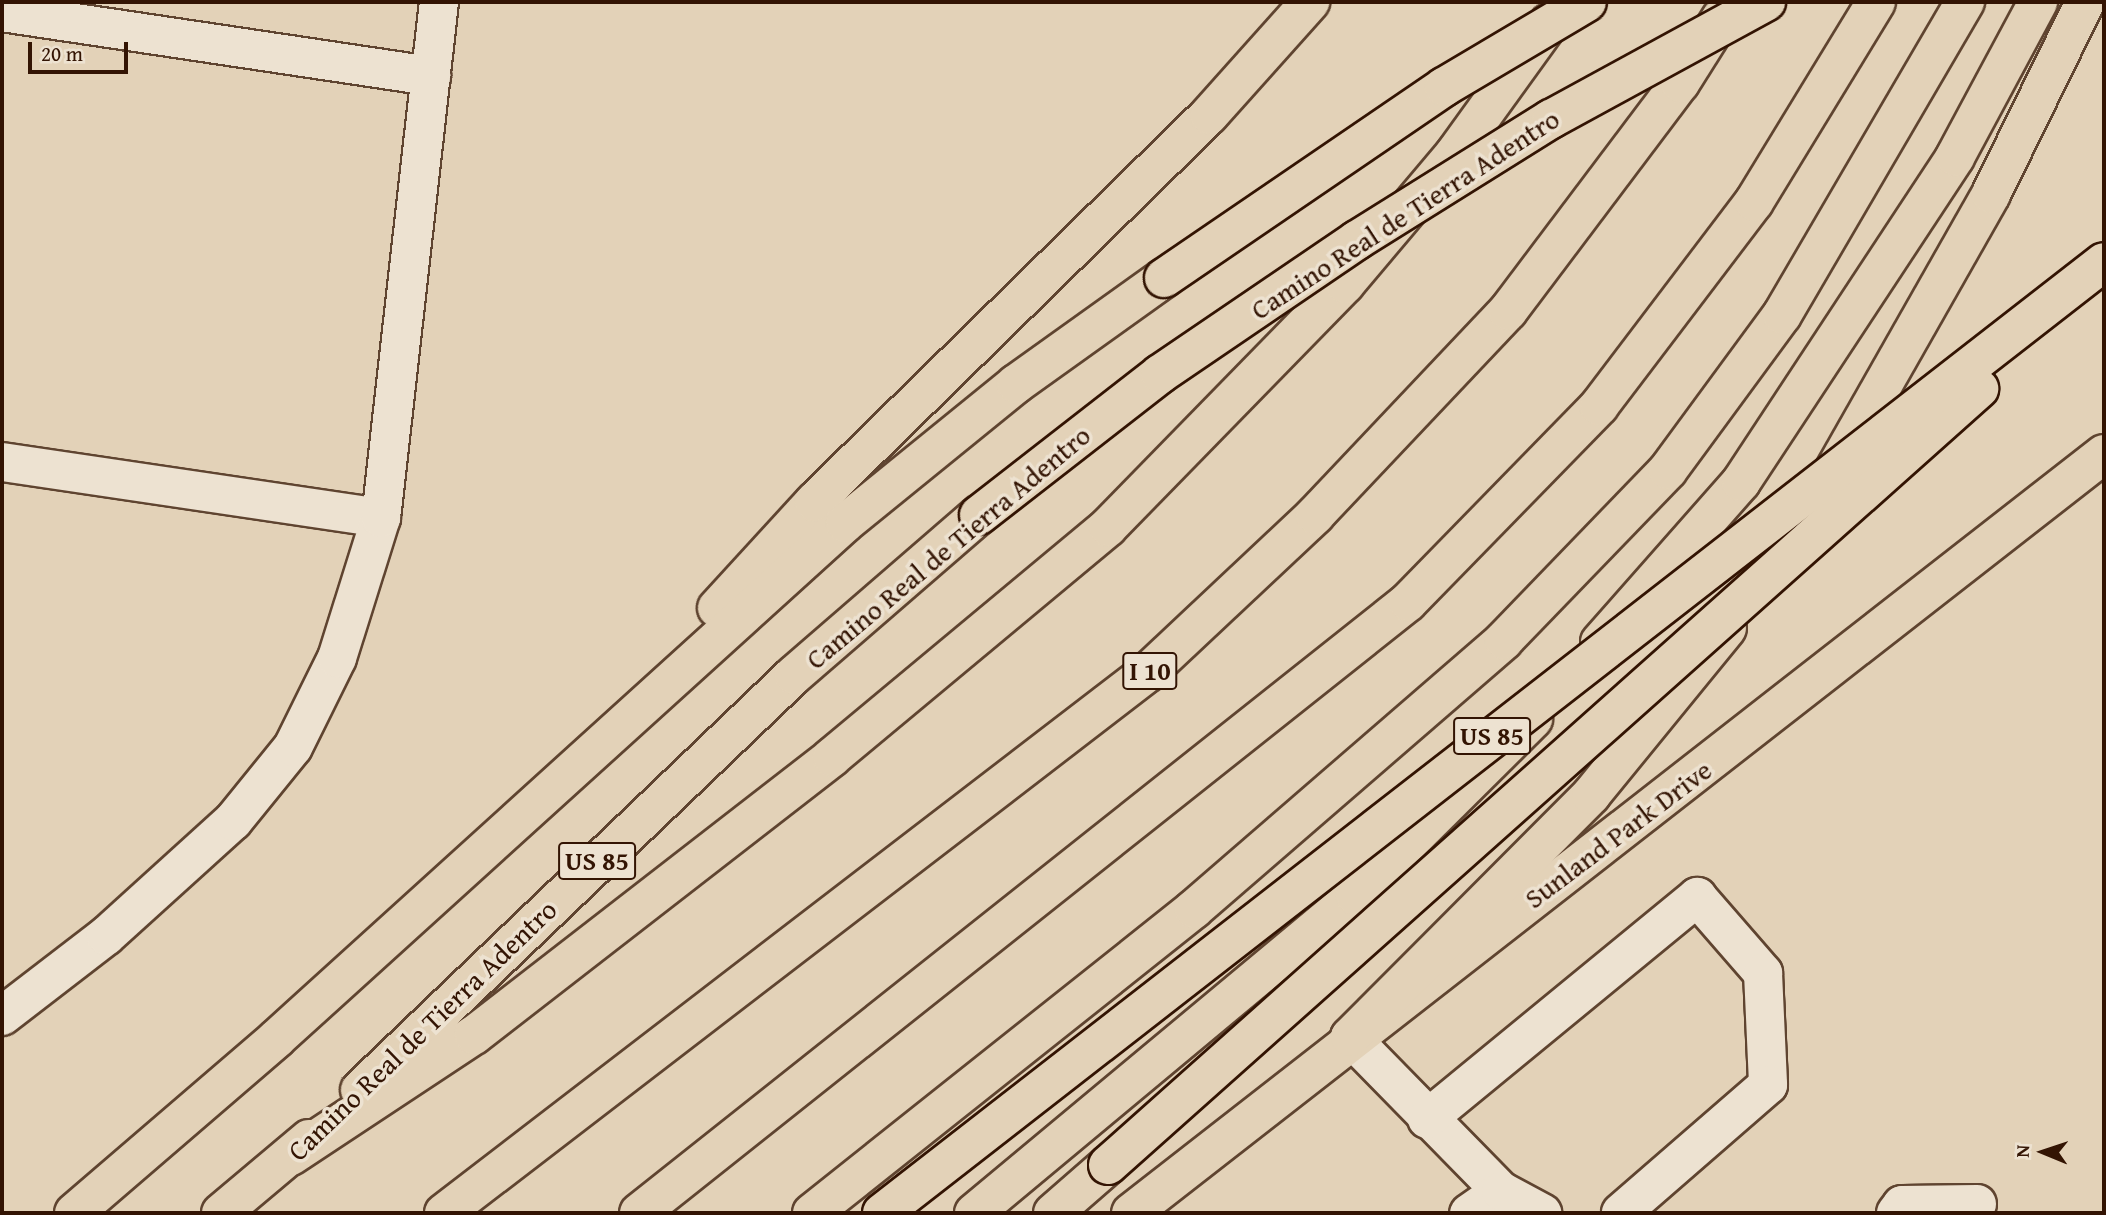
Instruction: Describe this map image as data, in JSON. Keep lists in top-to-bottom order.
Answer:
{
  "streets": {
    "main road": [
      "Camino Real de Tierra Adentro",
      "I 10",
      "US 85",
      "Sunland Park Drive"
    ]
  },
  "scale_bar": "20 m",
  "north": "left"
}
